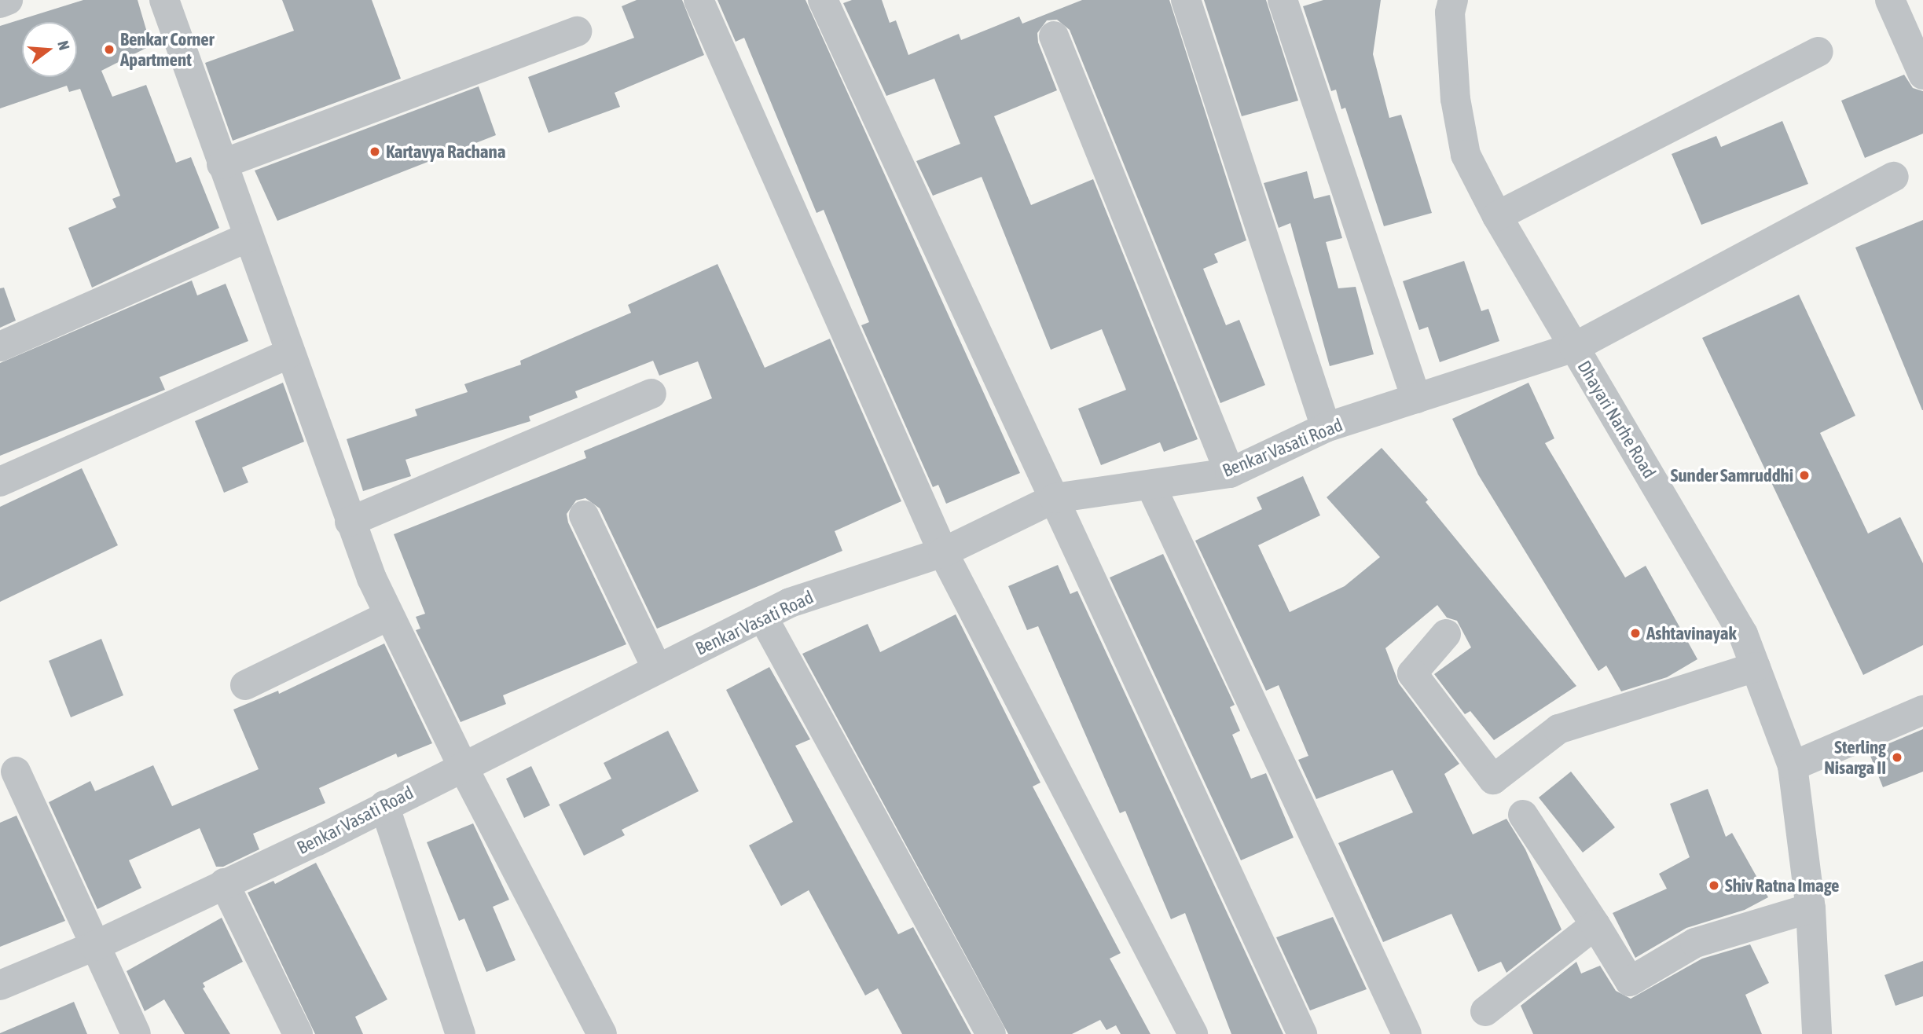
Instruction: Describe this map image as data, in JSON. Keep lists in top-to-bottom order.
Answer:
{
  "streets": {
    "street": ["Dhayari Narhe Road", "Benkar Vasati Road"]
  },
  "crossings": [
    ["Dhayari Narhe Road", "Benkar Vasati Road"]
  ],
  "places": [
    "Benkar Corner Apartment",
    "Kartavya Rachana",
    "Sunder Samruddhi",
    "Ashtavinayak",
    "Sterling Nisarga II",
    "Shiv Ratna Image"
  ],
  "north": "right"
}
